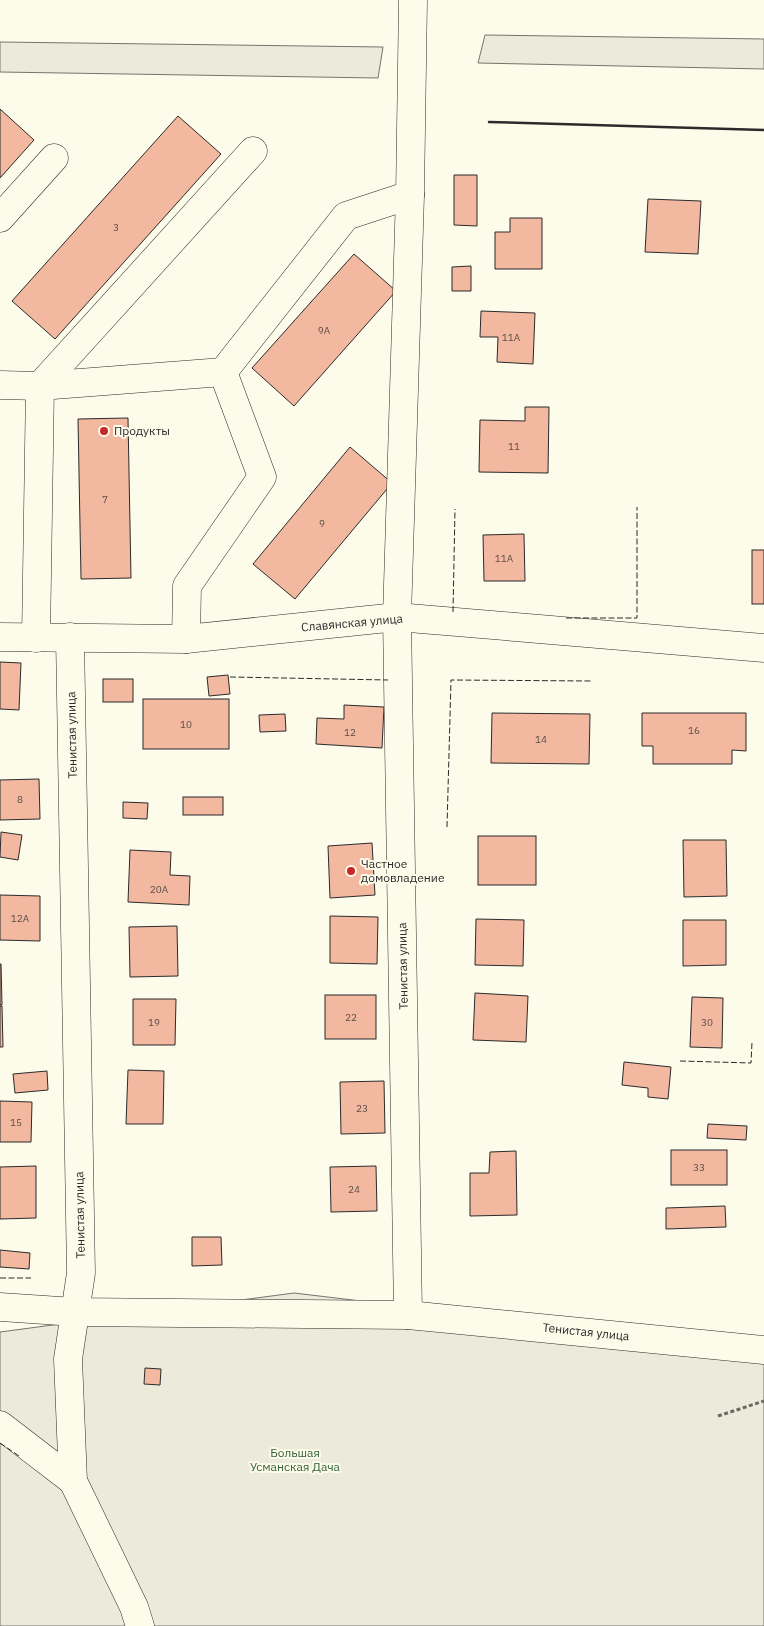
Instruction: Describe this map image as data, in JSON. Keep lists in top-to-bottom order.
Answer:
{
  "streets": {
    "street": ["Славянская улица", "Тенистая улица"]
  },
  "crossings": [
    ["Славянская улица", "Тенистая улица"]
  ],
  "parks": ["Большая Усманская Дача"],
  "places": ["Продукты", "Частное домовладение"],
  "house_numbers": [
    "3",
    "9А",
    "11А",
    "11",
    "7",
    "9",
    "11А",
    "10",
    "16",
    "12",
    "14",
    "8",
    "20А",
    "12А",
    "22",
    "19",
    "30",
    "23",
    "15",
    "33",
    "24"
  ]
}
